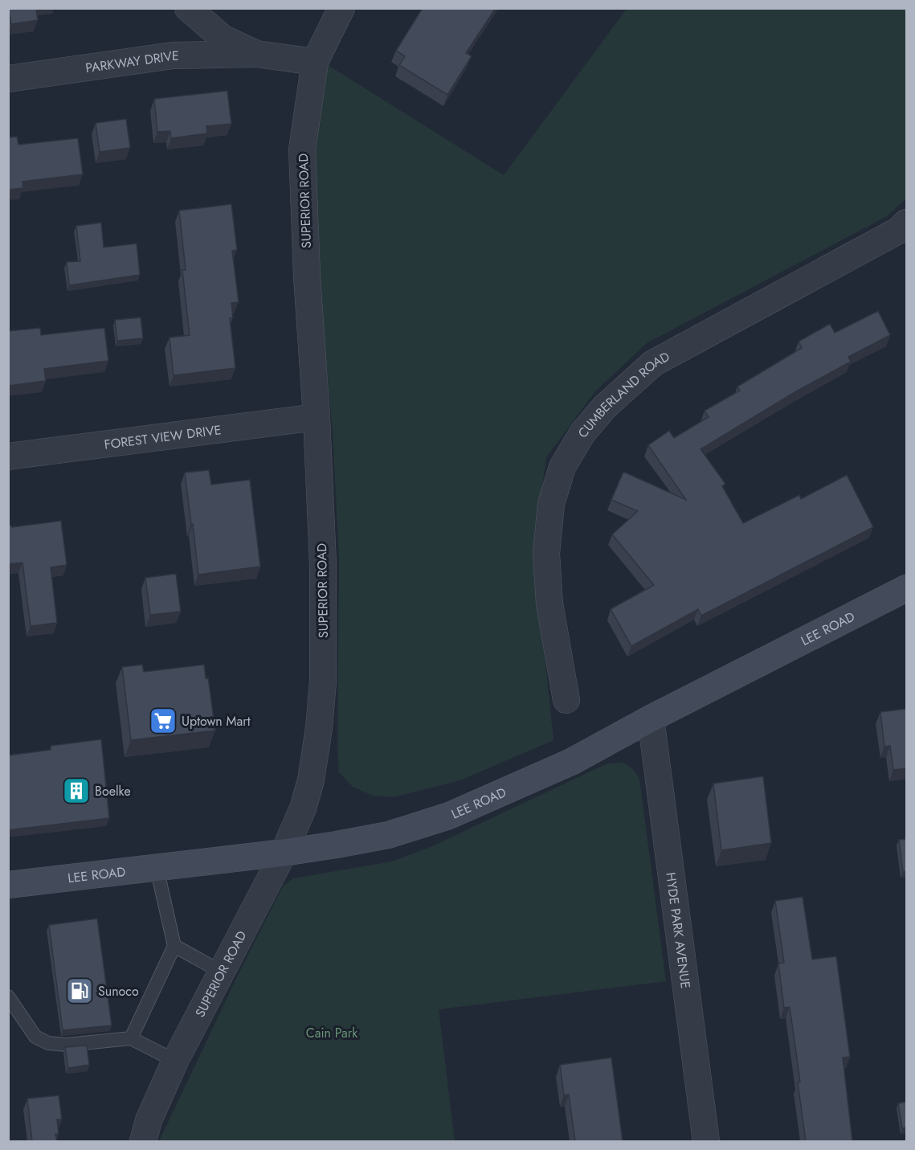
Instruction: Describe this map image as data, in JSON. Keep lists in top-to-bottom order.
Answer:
{
  "streets": {
    "main road": ["LEE ROAD"],
    "street": [
      "PARKWAY DRIVE",
      "SUPERIOR ROAD",
      "CUMBERLAND ROAD",
      "FOREST VIEW DRIVE",
      "HYDE PARK AVENUE"
    ]
  },
  "crossings": [
    ["SUPERIOR ROAD", "FOREST VIEW DRIVE"],
    ["SUPERIOR ROAD", "LEE ROAD"],
    ["LEE ROAD", "HYDE PARK AVENUE"]
  ],
  "parks": ["Cain Park"],
  "places": {
    "supermarket": ["Uptown Mart"],
    "building": ["Boelke"],
    "fuel station": ["Sunoco"]
  }
}
